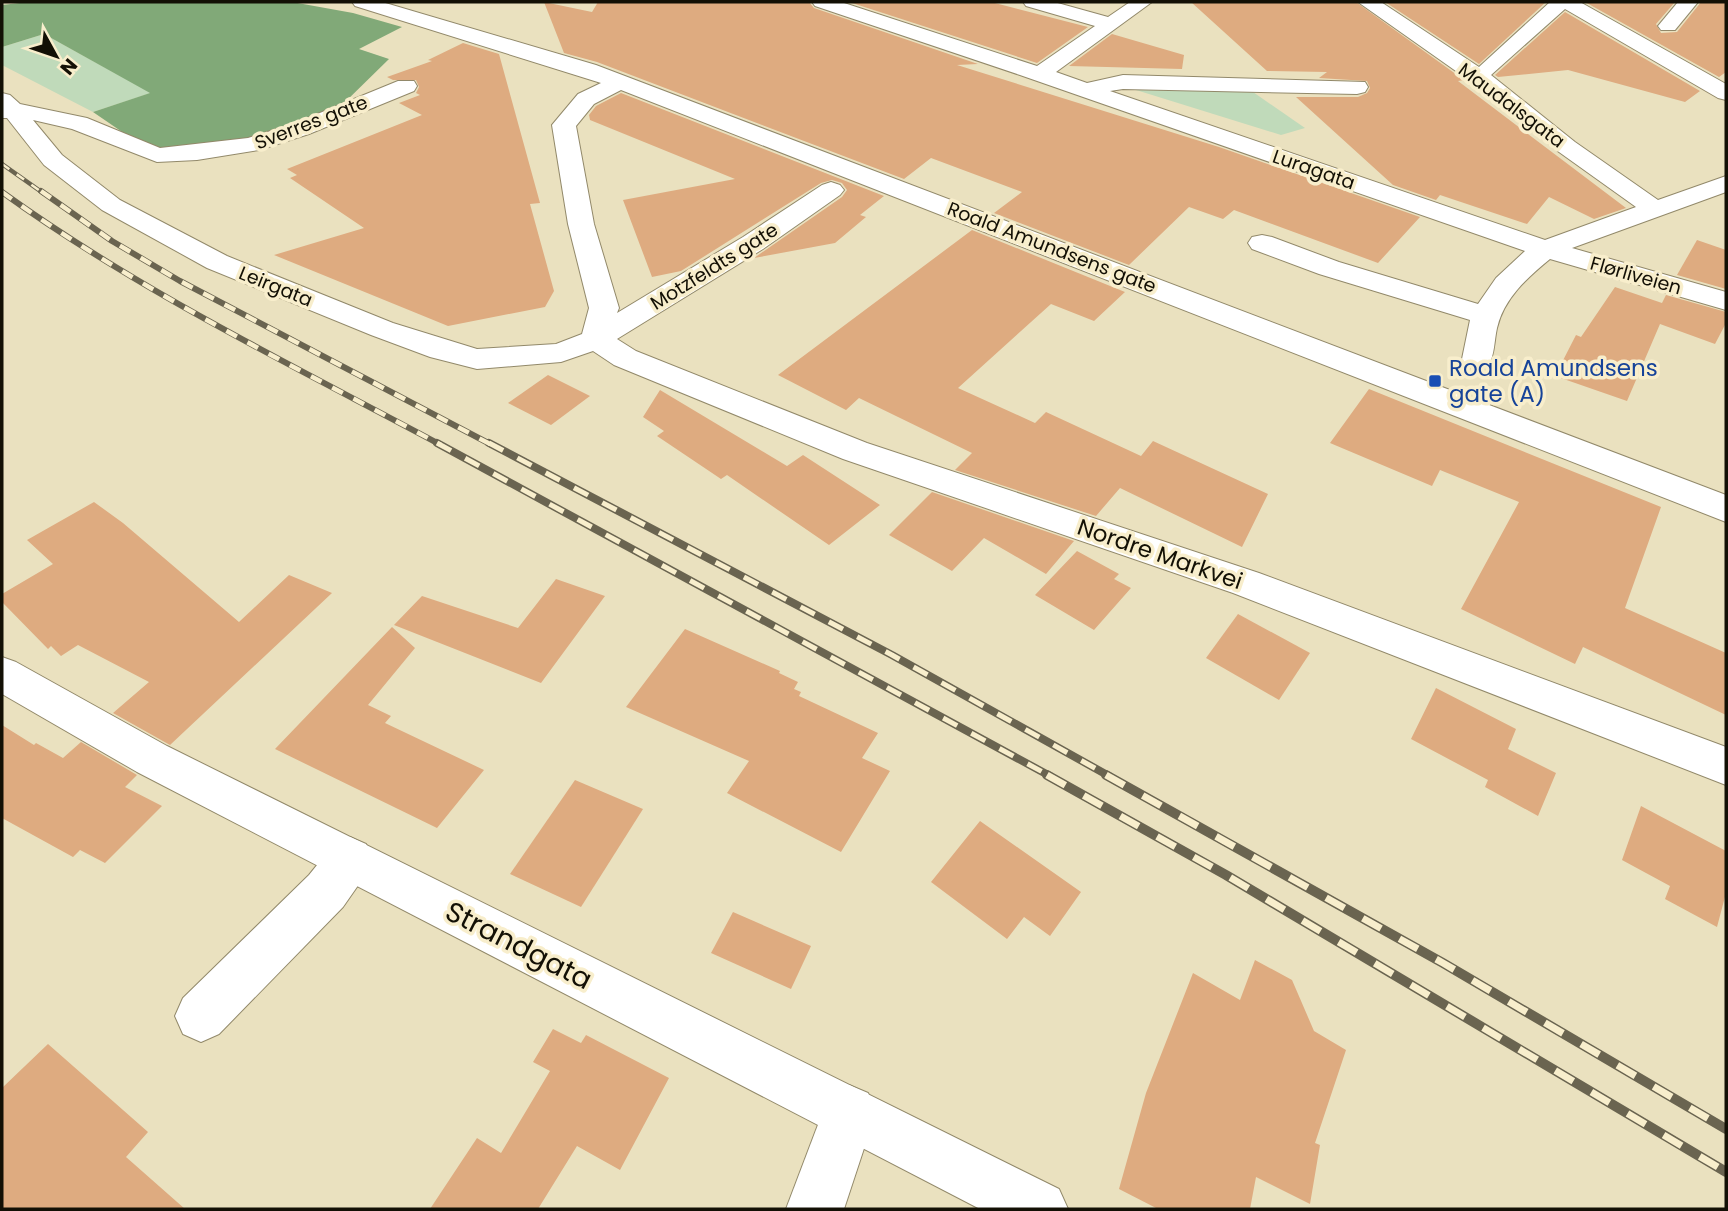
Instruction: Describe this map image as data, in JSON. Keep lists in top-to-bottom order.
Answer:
{
  "streets": {
    "street": [
      "Maudalsgata",
      "Sverres gate",
      "Luragata",
      "Roald Amundsens gate",
      "Motzfeldts gate",
      "Flørliveien",
      "Leirgata",
      "Nordre Markvei",
      "Strandgata"
    ]
  },
  "crossings": [
    ["Sverres gate", "Leirgata"],
    ["Luragata", "Flørliveien"],
    ["Motzfeldts gate", "Leirgata"],
    ["Motzfeldts gate", "Nordre Markvei"],
    ["Leirgata", "Nordre Markvei"]
  ],
  "places": {
    "transit": ["Roald Amundsens gate (A)"]
  },
  "north": "bottom right"
}
